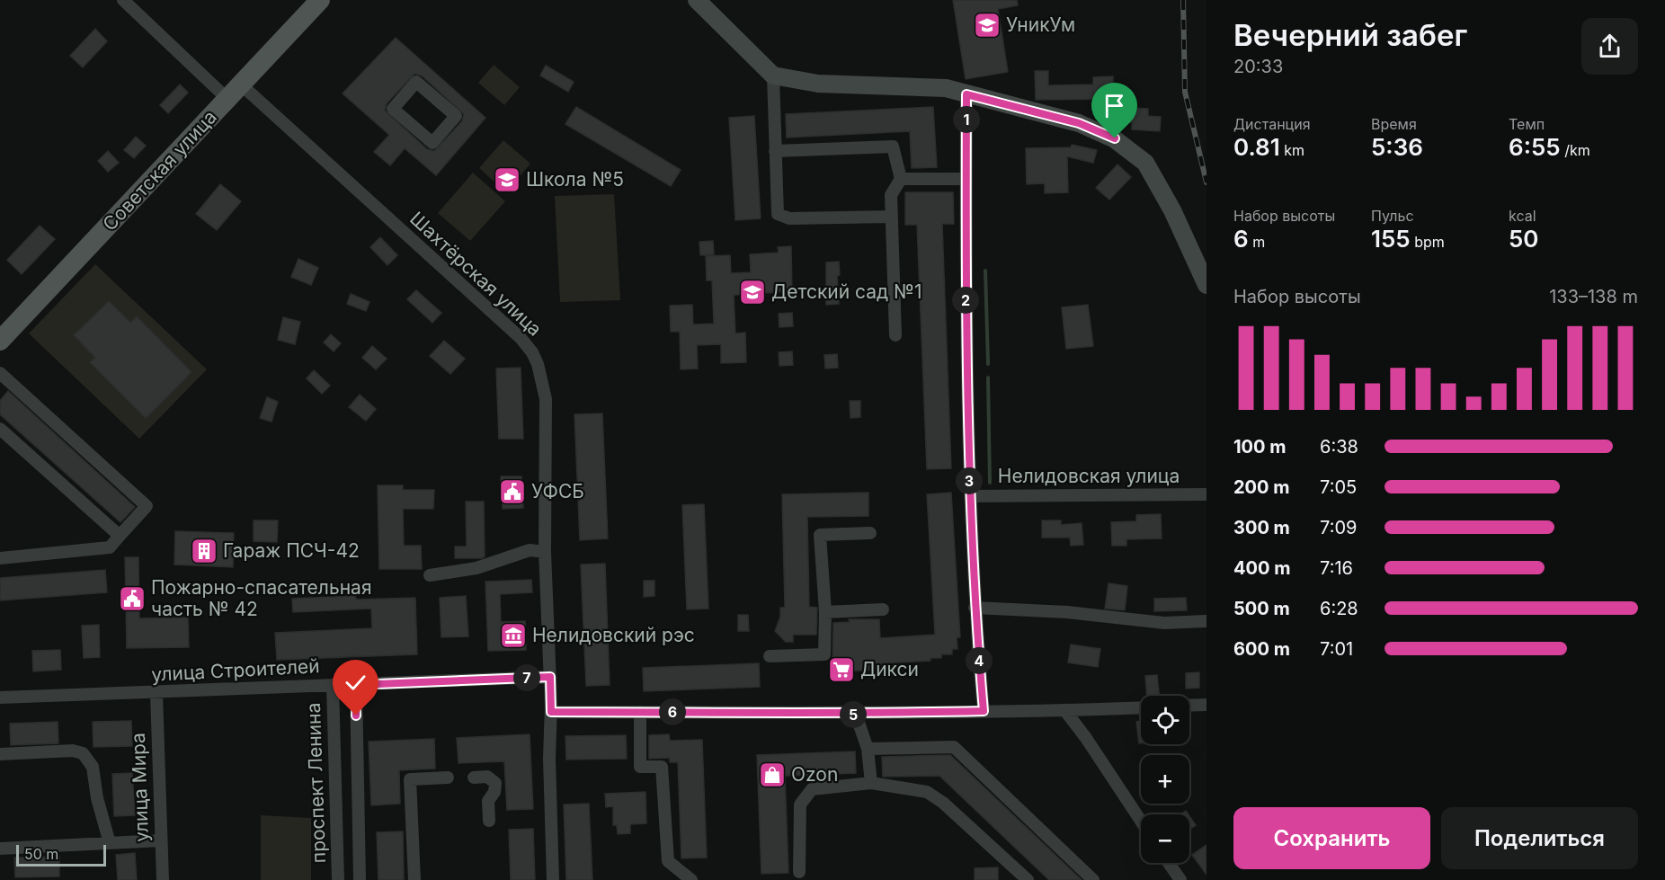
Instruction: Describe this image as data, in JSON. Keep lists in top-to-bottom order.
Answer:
{
  "streets": {
    "main road": ["Советская улица"],
    "street": [
      "Шахтёрская улица",
      "Нелидовская улица",
      "улица Строителей",
      "проспект Ленина",
      "улица Мира"
    ]
  },
  "crossings": [
    ["Советская улица", "Шахтёрская улица"],
    ["Шахтёрская улица", "улица Строителей"],
    ["улица Строителей", "проспект Ленина"],
    ["улица Строителей", "улица Мира"]
  ],
  "places": {
    "school or university": ["УникУм", "Школа №5", "Детский сад №1"],
    "public building": ["УФСБ", "Пожарно-спасательная часть № 42"],
    "building": ["Гараж ПСЧ-42"],
    "museum": ["Нелидовский рэс"],
    "supermarket": ["Дикси"],
    "shop": ["Ozon"]
  },
  "scale_bar": "50 m",
  "page": {
    "heading": ["Вечерний забег", "20:33"],
    "stats": [
      ["Дистанция", "0.81 km"],
      ["Время", "5:36"],
      ["Темп", "6:55 /km"],
      ["Набор высоты", "6 m"],
      ["Пульс", "155 bpm"],
      ["kcal", "50"]
    ],
    "pins": [
      "1",
      "2",
      "3",
      "4",
      "7",
      "6",
      "5"
    ],
    "chart": ["Набор высоты", "133–138 m"],
    "list": [
      {
        "name": "100 m",
        "note": "6:38"
      },
      {
        "name": "200 m",
        "note": "7:05"
      },
      {
        "name": "300 m",
        "note": "7:09"
      },
      {
        "name": "400 m",
        "note": "7:16"
      },
      {
        "name": "500 m",
        "note": "6:28"
      },
      {
        "name": "600 m",
        "note": "7:01"
      }
    ],
    "map_buttons": ["+", "−"],
    "buttons": ["Сохранить", "Поделиться"],
    "scale": "50 m"
  }
}
